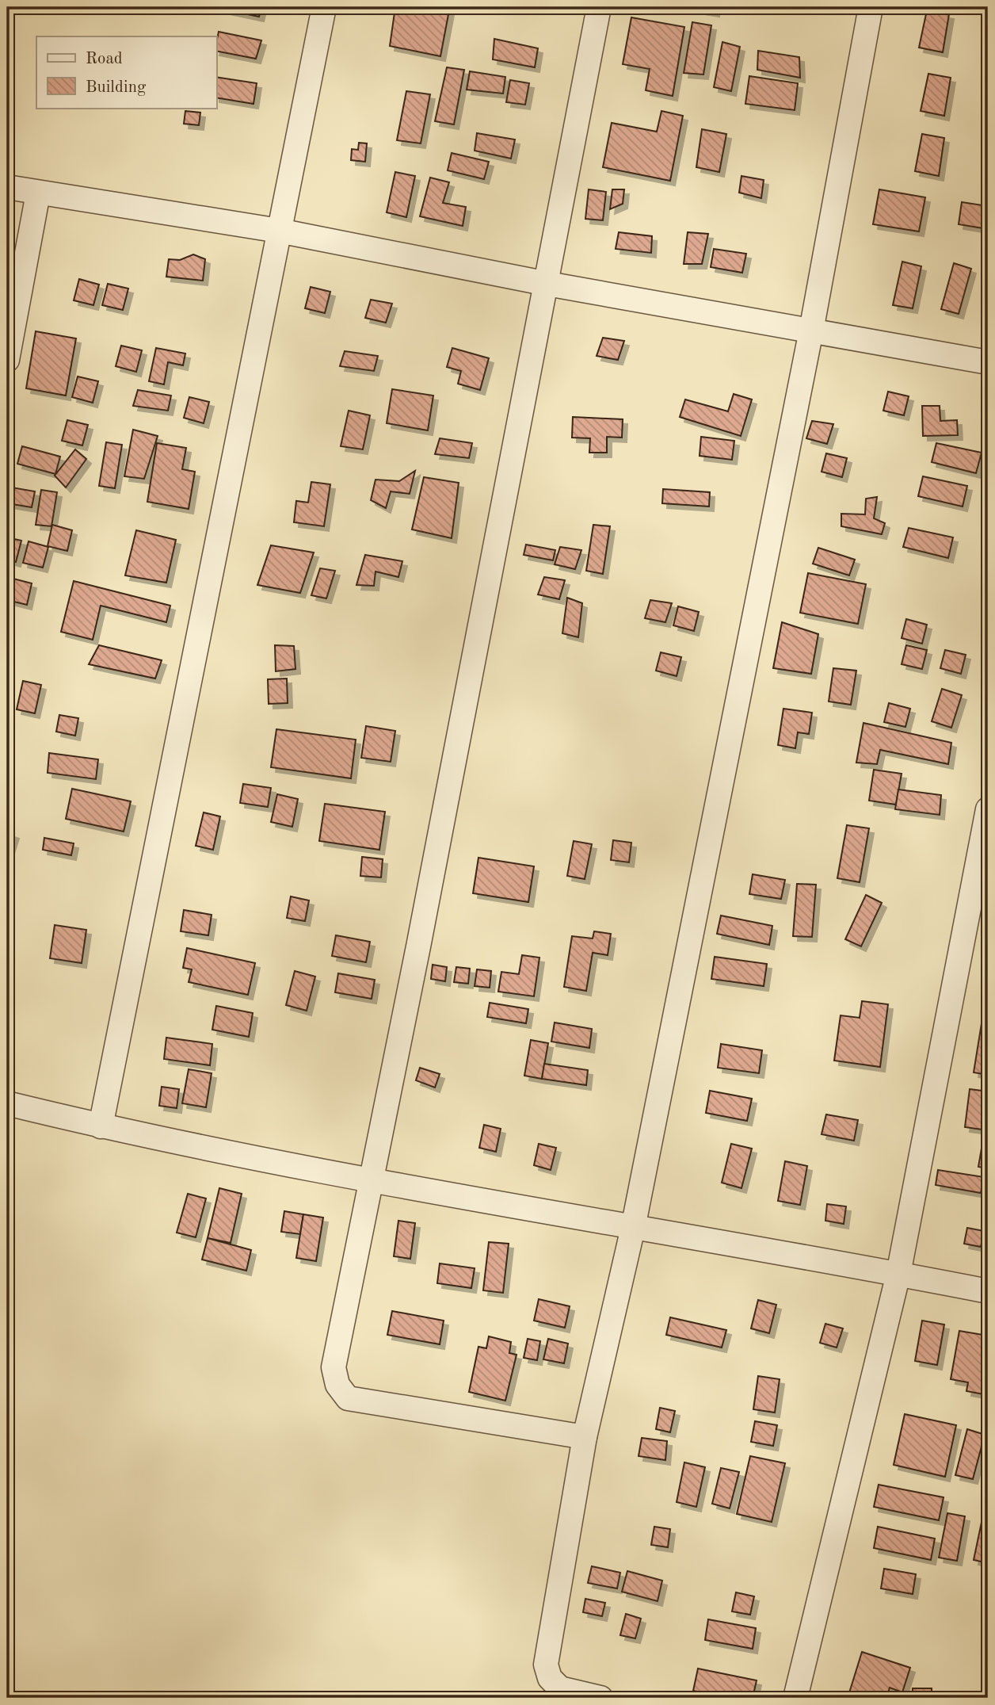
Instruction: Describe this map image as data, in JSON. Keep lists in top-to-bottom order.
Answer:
{
  "legend": ["Road", "Building"]
}
